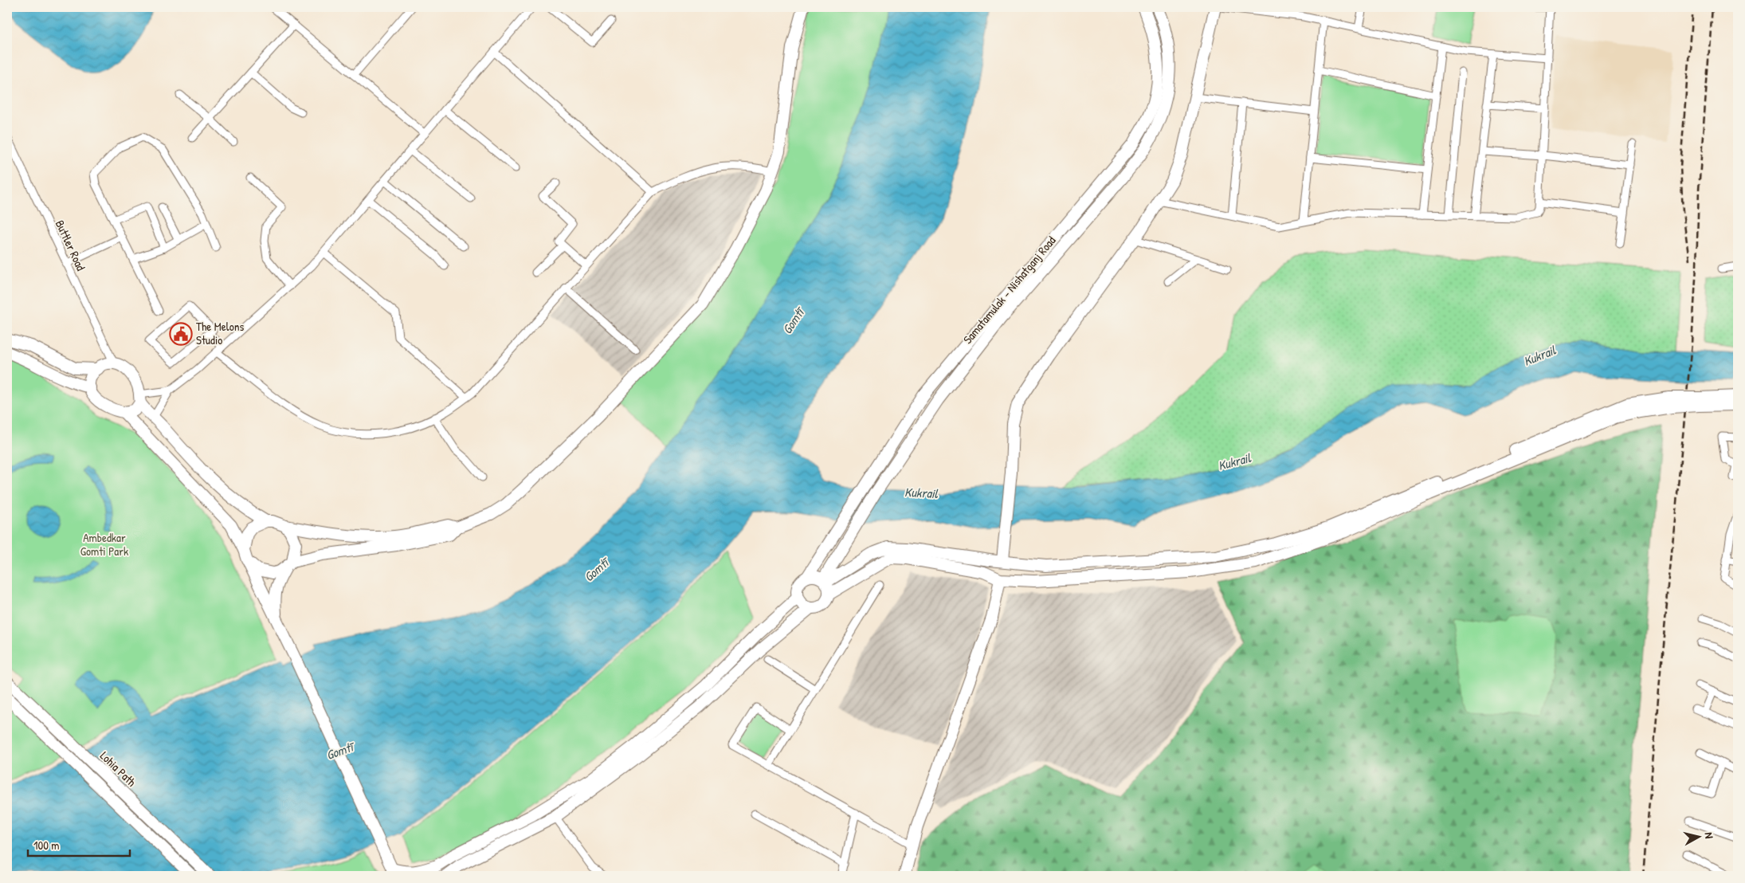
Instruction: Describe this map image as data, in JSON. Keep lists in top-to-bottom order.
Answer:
{
  "streets": {
    "street": ["Buttler Road", "Samatamulak - Nishatganj Road", "Lohia Path"]
  },
  "water": ["Gomtī", "Kukrail"],
  "parks": ["Ambedkar Gomti Park"],
  "places": {
    "public building": ["The Melons Studio"]
  },
  "scale_bar": "100 m",
  "north": "right"
}
